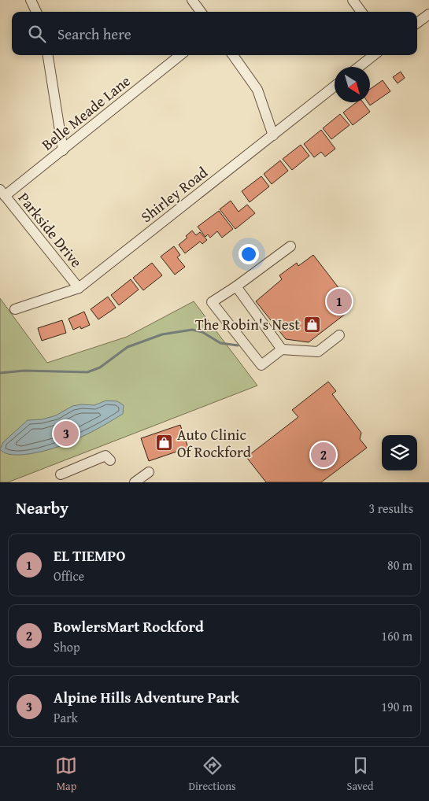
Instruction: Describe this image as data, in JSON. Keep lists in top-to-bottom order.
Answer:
{
  "streets": {
    "street": ["Belle Meade Lane", "Shirley Road", "Parkside Drive"]
  },
  "crossings": [
    ["Belle Meade Lane", "Parkside Drive"],
    ["Shirley Road", "Parkside Drive"]
  ],
  "places": {
    "shop": ["The Robin's Nest", "Auto Clinic Of Rockford"]
  },
  "north": "bottom right",
  "page": {
    "search": "Search here",
    "pins": ["1", "3", "2"],
    "heading": ["Nearby", "3 results"],
    "list": [
      {
        "mark": "1",
        "name": "EL TIEMPO",
        "note": "Office",
        "value": "80 m"
      },
      {
        "mark": "2",
        "name": "BowlersMart Rockford",
        "note": "Shop",
        "value": "160 m"
      },
      {
        "mark": "3",
        "name": "Alpine Hills Adventure Park",
        "note": "Park",
        "value": "190 m"
      }
    ],
    "nav": ["Map", "Directions", "Saved"]
  }
}
